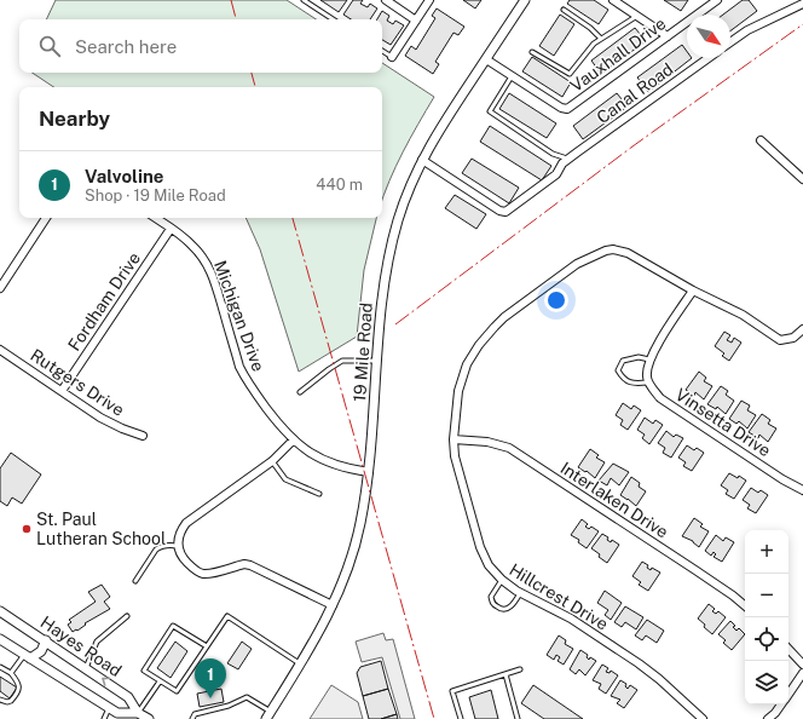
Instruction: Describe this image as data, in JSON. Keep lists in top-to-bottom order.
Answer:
{
  "streets": {
    "street": [
      "Vauxhall Drive",
      "Canal Road",
      "Fordham Drive",
      "Michigan Drive",
      "19 Mile Road",
      "Rutgers Drive",
      "Vinsetta Drive",
      "Interlaken Drive",
      "Hillcrest Drive",
      "Hayes Road"
    ]
  },
  "crossings": [
    ["Vauxhall Drive", "19 Mile Road"],
    ["Canal Road", "19 Mile Road"],
    ["Fordham Drive", "Michigan Drive"],
    ["Fordham Drive", "Rutgers Drive"],
    ["Michigan Drive", "19 Mile Road"],
    ["Interlaken Drive", "Hillcrest Drive"]
  ],
  "places": ["St. Paul Lutheran School"],
  "north": "bottom right",
  "page": {
    "search": "Search here",
    "heading": "Nearby",
    "list": [
      {
        "mark": "1",
        "name": "Valvoline",
        "note": "Shop · 19 Mile Road",
        "value": "440 m"
      }
    ],
    "map_buttons": ["+", "−"],
    "pins": "1"
  }
}
